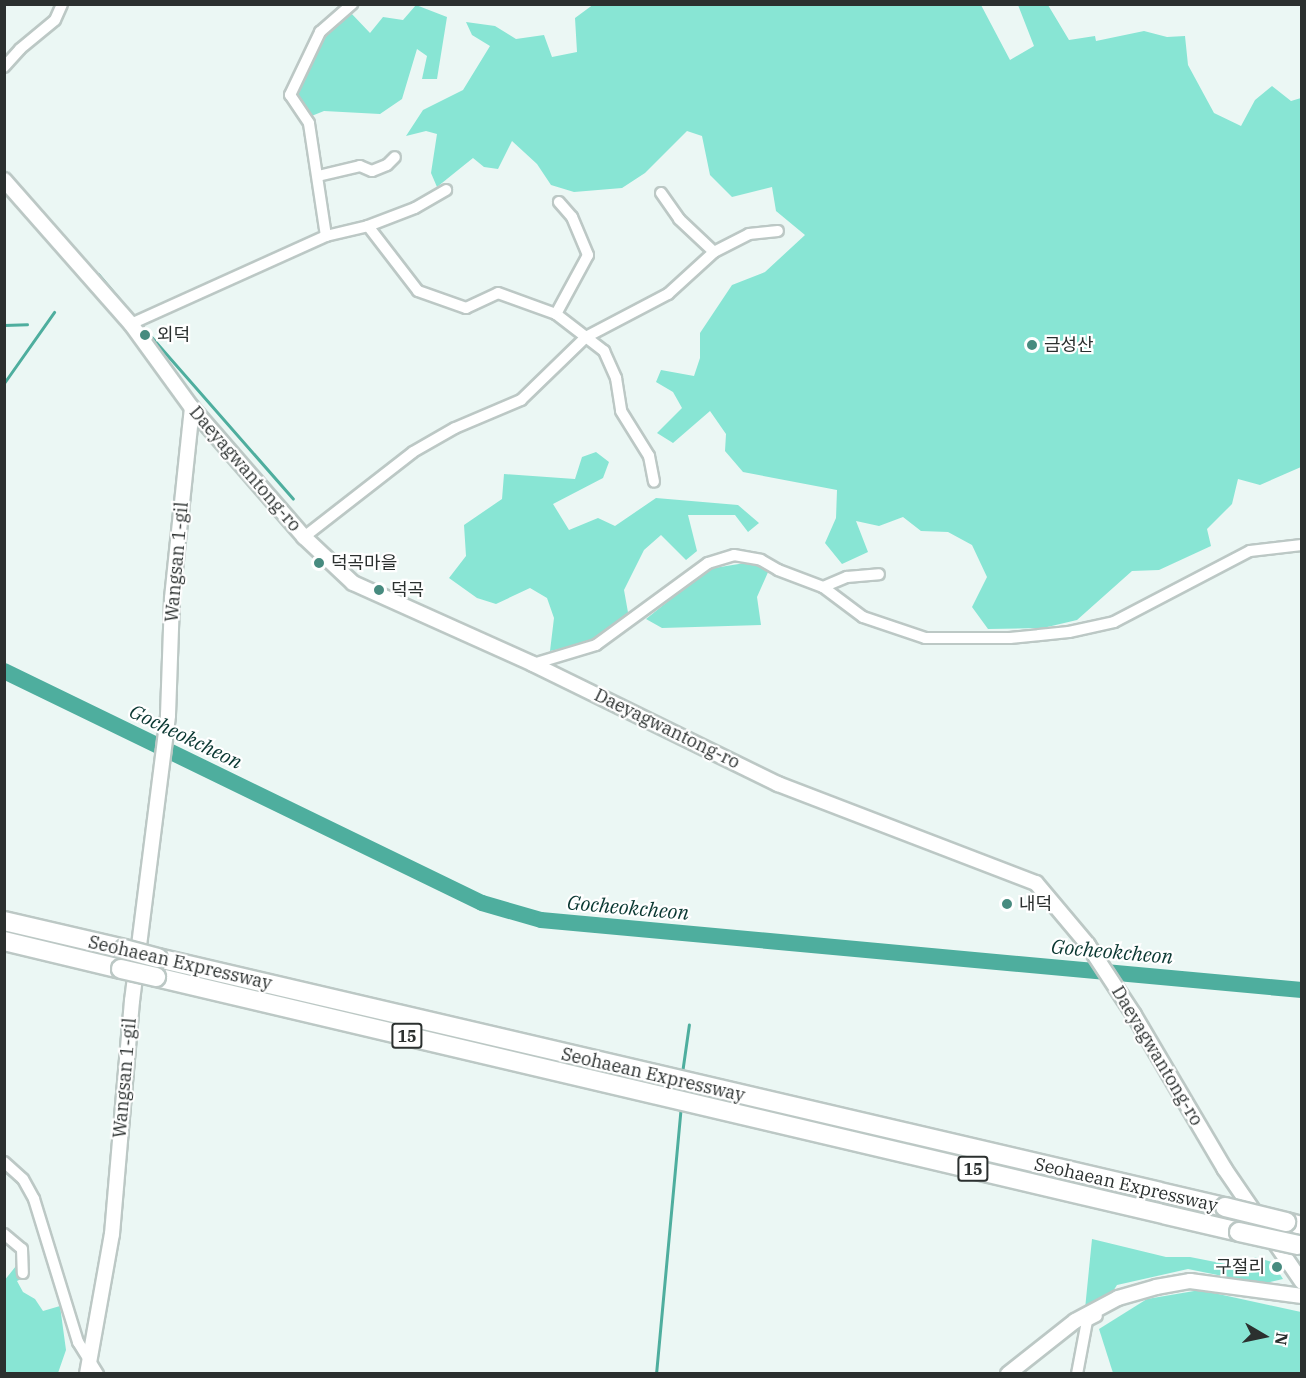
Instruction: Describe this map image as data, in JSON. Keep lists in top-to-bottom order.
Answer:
{
  "streets": {
    "highway": ["Seohaean Expressway", "15"],
    "main road": ["Daeyagwantong-ro", "Wangsan 1-gil"]
  },
  "crossings": [
    ["Daeyagwantong-ro", "Wangsan 1-gil"]
  ],
  "water": ["Gocheokcheon"],
  "places": [
    "외덕",
    "금성산",
    "덕곡마을",
    "덕곡",
    "내덕",
    "구절리"
  ],
  "north": "right"
}
